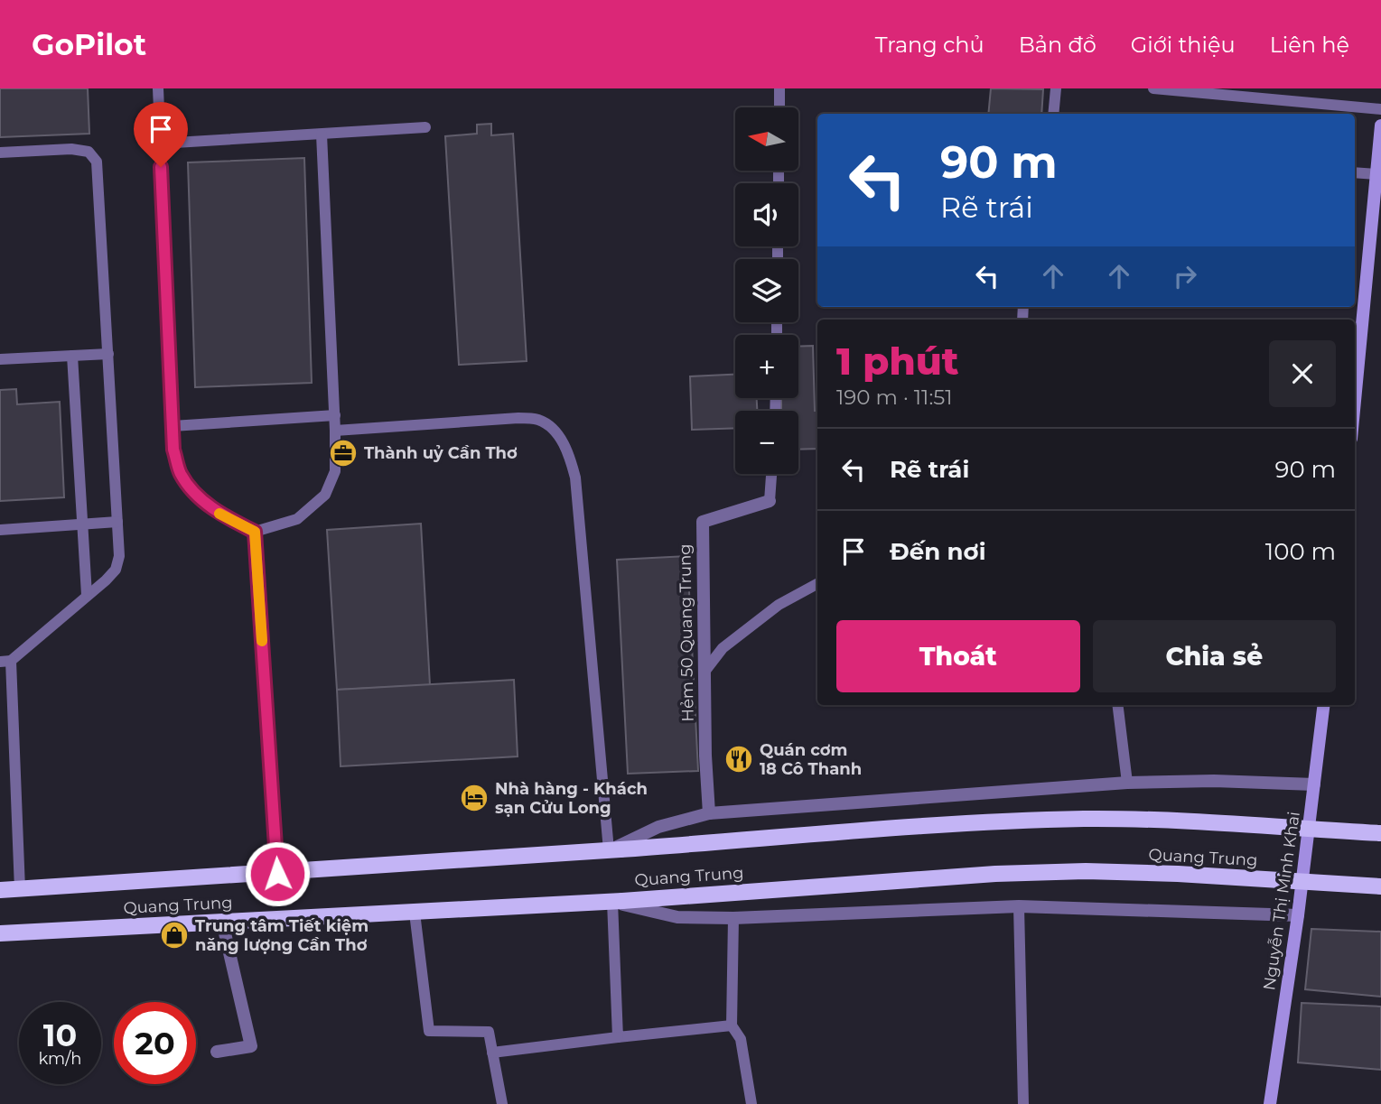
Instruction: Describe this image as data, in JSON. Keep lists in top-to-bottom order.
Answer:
{
  "streets": {
    "main road": ["Quang Trung"],
    "street": ["Hẻm 50 Quang Trung", "Nguyễn Thị Minh Khai"]
  },
  "crossings": [
    ["Hẻm 50 Quang Trung", "Quang Trung"],
    ["Quang Trung", "Nguyễn Thị Minh Khai"]
  ],
  "places": {
    "office": ["Thành uỷ Cần Thơ"],
    "restaurant": ["Quán cơm 18 Cô Thanh"],
    "hotel": ["Nhà hàng - Khách sạn Cửu Long"],
    "shop": ["Trung tâm Tiết kiệm năng lượng Cần Thơ"]
  },
  "north": "left",
  "page": {
    "header": "GoPilot",
    "nav": [
      "Trang chủ",
      "Bản đồ",
      "Giới thiệu",
      "Liên hệ"
    ],
    "map_buttons": ["+", "−"],
    "turn": ["90 m", "Rẽ trái"],
    "heading": ["1 phút", "190 m · 11:51"],
    "list": [
      {
        "name": "Rẽ trái",
        "value": "90 m"
      },
      {
        "name": "Đến nơi",
        "value": "100 m"
      }
    ],
    "buttons": ["Thoát", "Chia sẻ"],
    "speed": "10 km/h",
    "limit": "20"
  }
}
